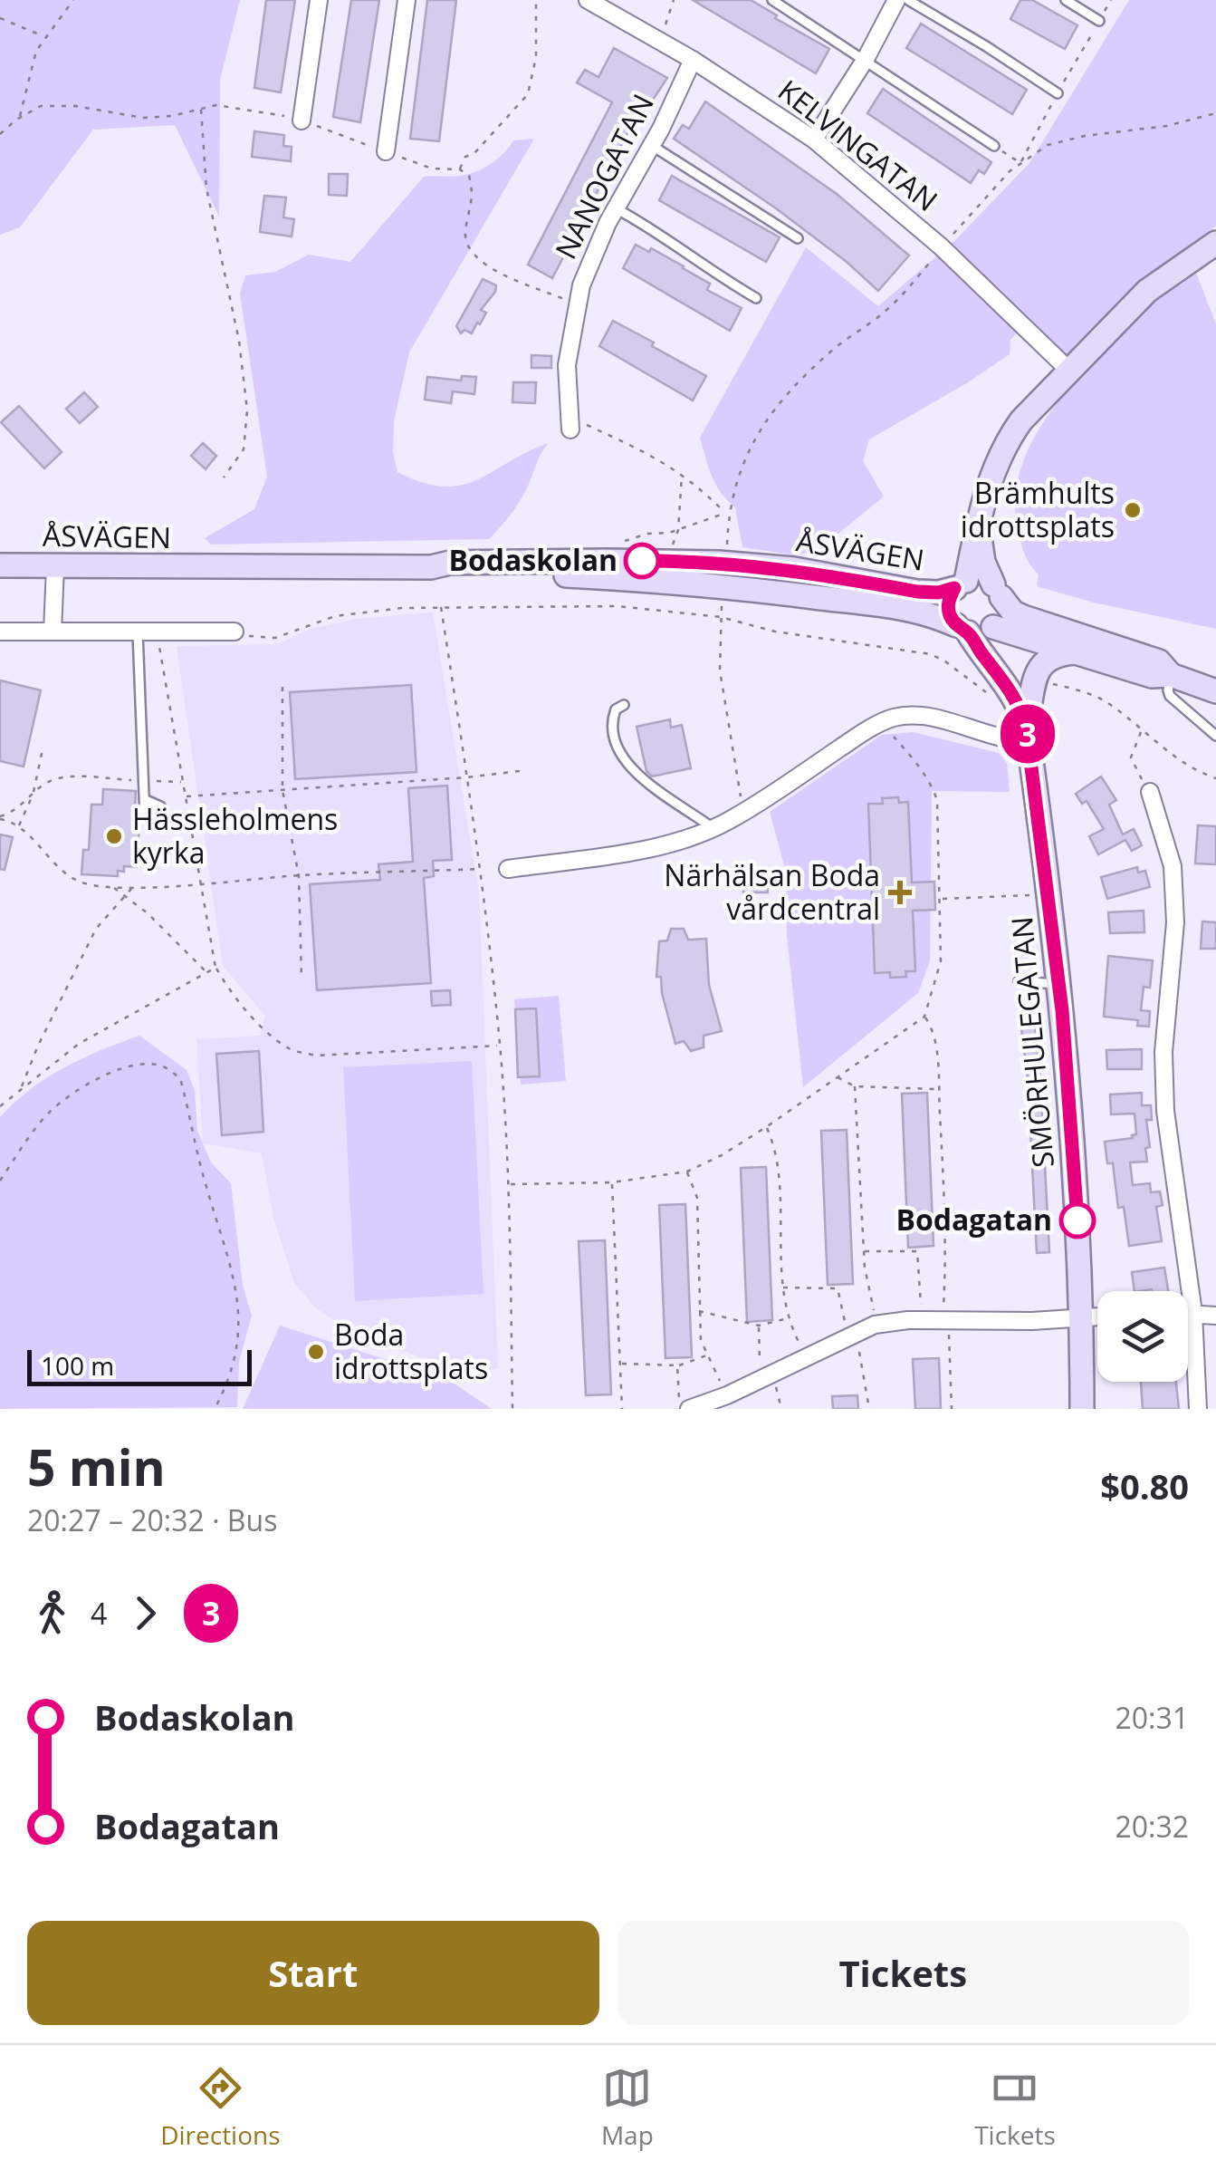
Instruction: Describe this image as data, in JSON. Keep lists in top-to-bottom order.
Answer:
{
  "streets": {
    "street": [
      "KELVINGATAN",
      "NANOGATAN",
      "ÅSVÄGEN",
      "SMÖRHULEGATAN"
    ]
  },
  "crossings": [
    ["KELVINGATAN", "NANOGATAN"],
    ["ÅSVÄGEN", "SMÖRHULEGATAN"]
  ],
  "places": {
    "other": [
      "Brämhults idrottsplats",
      "Bodaskolan",
      "Hässleholmens kyrka",
      "Bodagatan",
      "Boda idrottsplats"
    ],
    "health": ["Närhälsan Boda vårdcentral"]
  },
  "lines": ["bus line 3"],
  "scale_bar": "100 m",
  "page": {
    "on_map": "3",
    "scale": "100 m",
    "heading": ["5 min", "20:27 – 20:32 · Bus", "$0.80"],
    "legs": ["4", "3"],
    "list": [
      {
        "name": "Bodaskolan",
        "value": "20:31"
      },
      {
        "name": "Bodagatan",
        "value": "20:32"
      }
    ],
    "buttons": ["Start", "Tickets"],
    "tabs": ["Directions", "Map", "Tickets"]
  }
}
